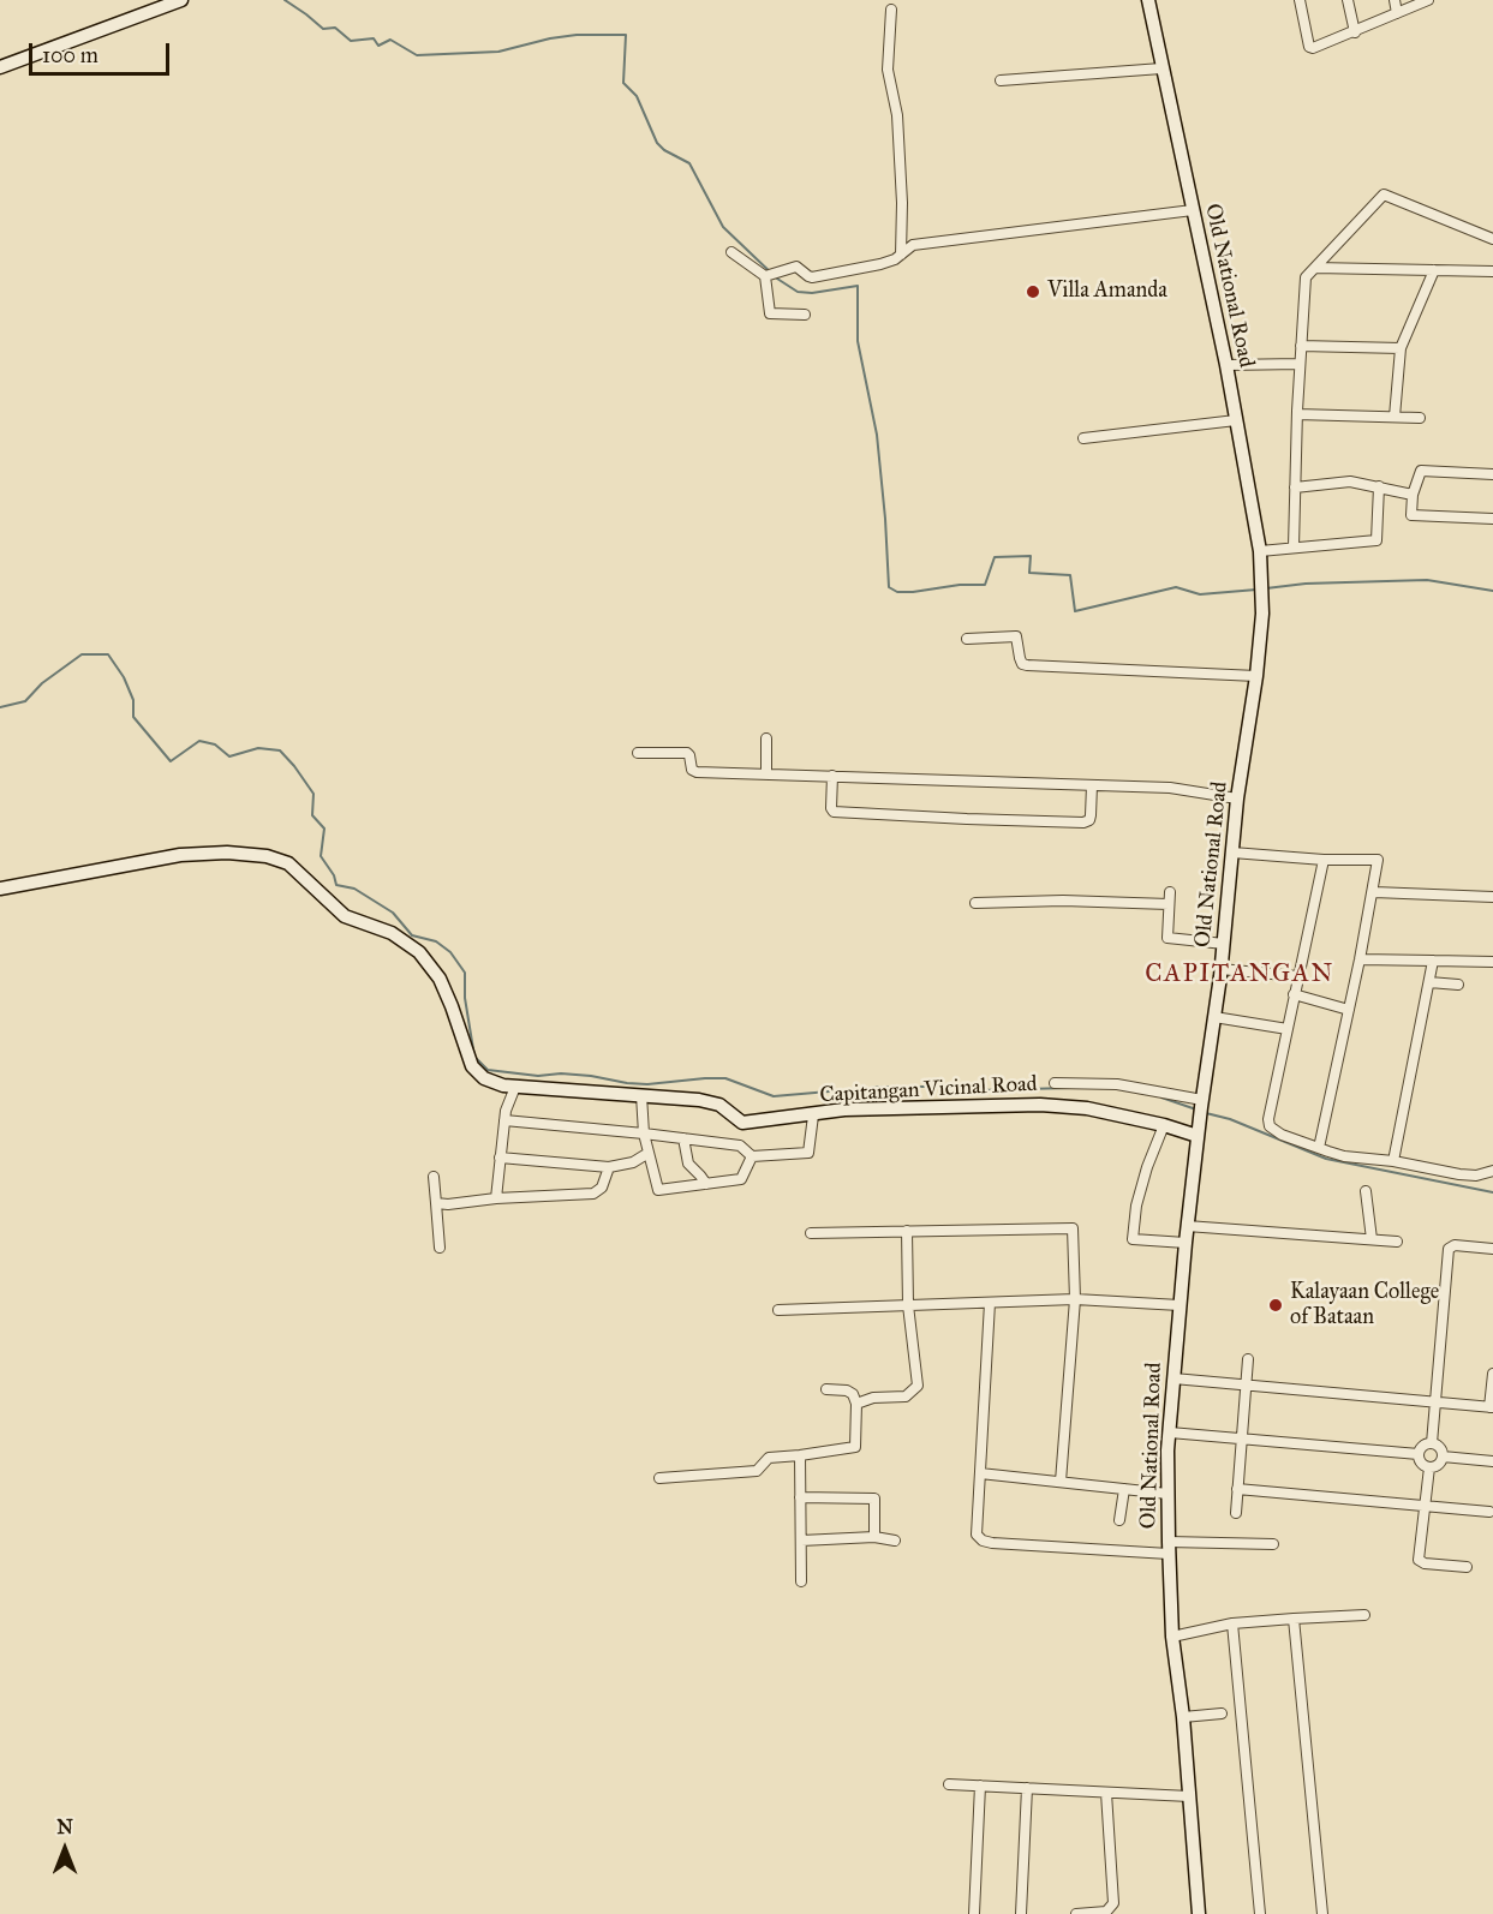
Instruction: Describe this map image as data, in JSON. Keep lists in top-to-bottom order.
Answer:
{
  "streets": {
    "main road": ["Old National Road", "Capitangan Vicinal Road"]
  },
  "crossings": [
    ["Old National Road", "Capitangan Vicinal Road"]
  ],
  "districts": ["CAPITANGAN"],
  "places": ["Villa Amanda", "Kalayaan College of Bataan"],
  "scale_bar": "100 m",
  "north": "top"
}
